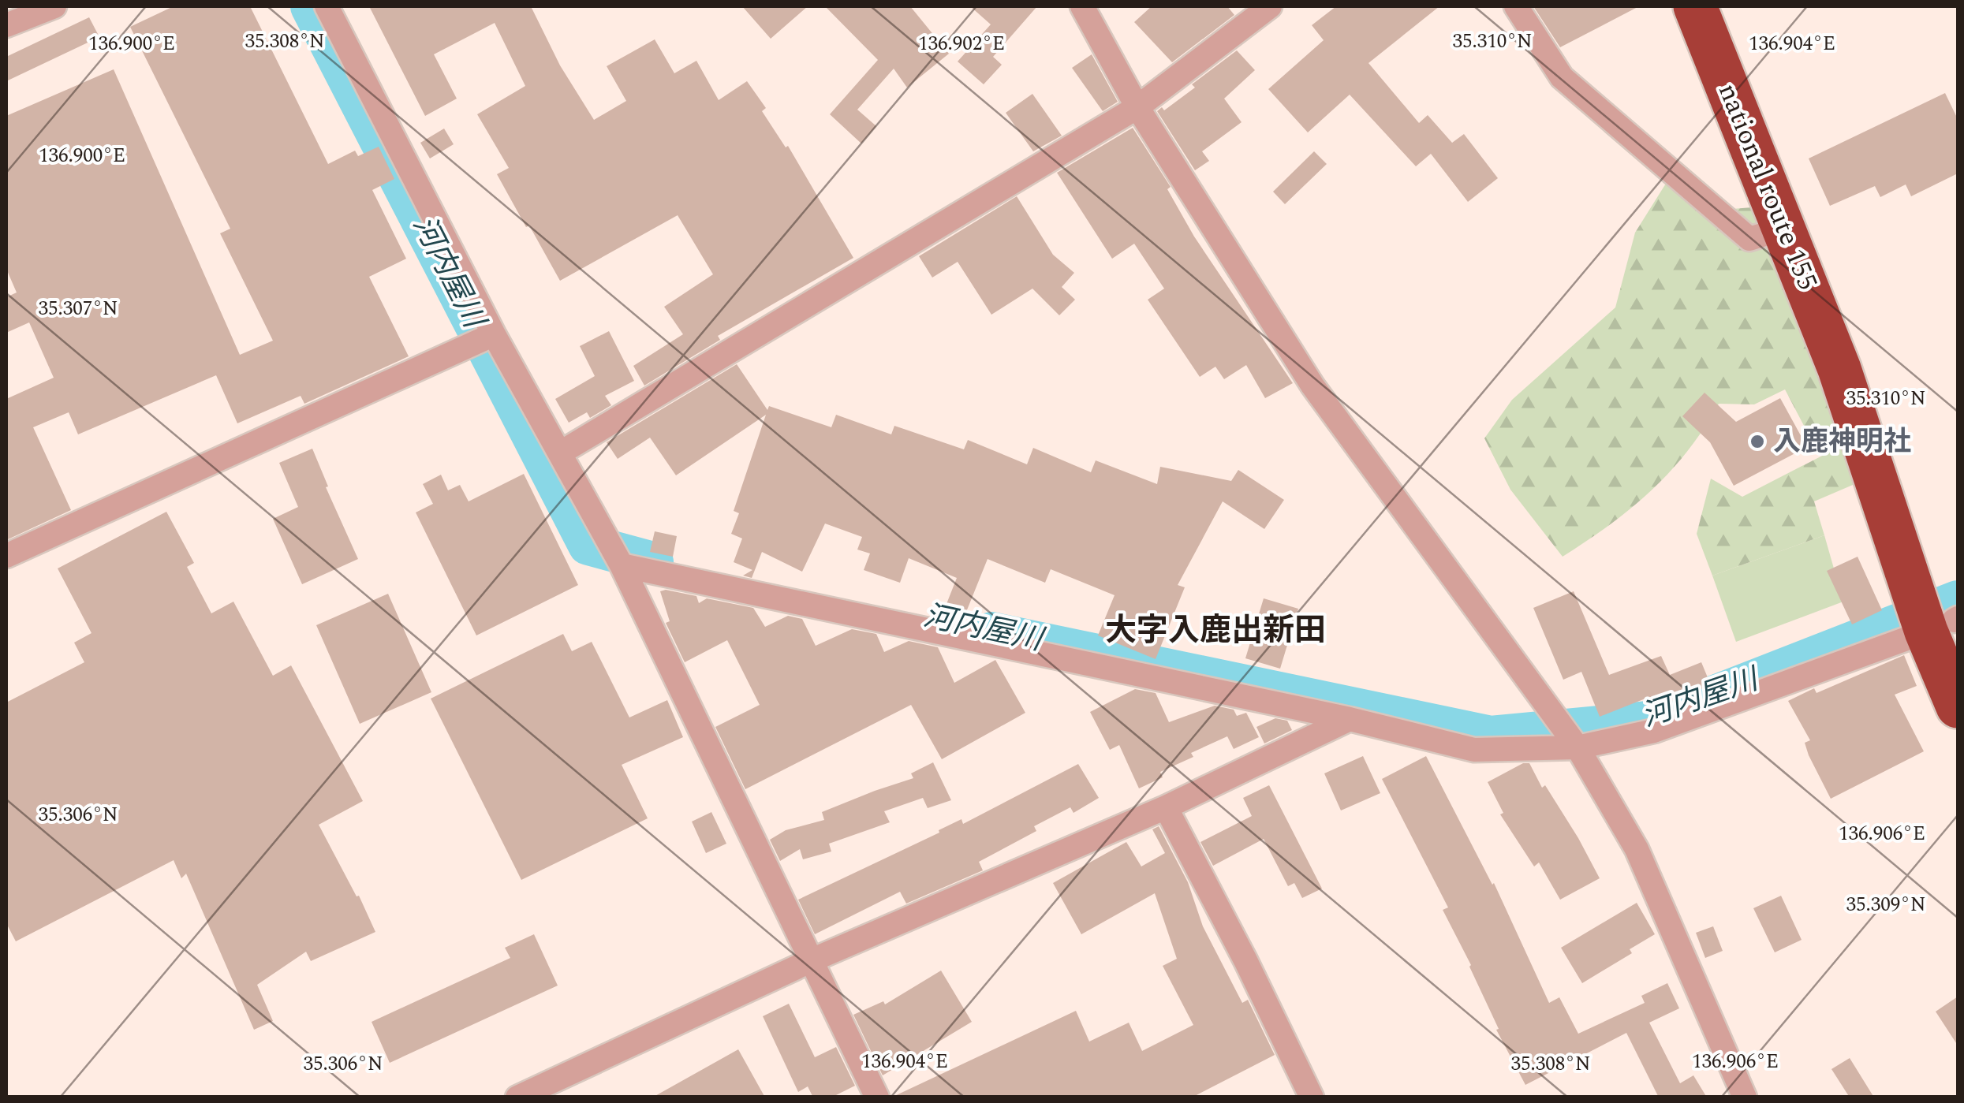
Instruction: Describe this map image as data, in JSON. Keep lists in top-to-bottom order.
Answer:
{
  "streets": {
    "highway": ["national route 155"]
  },
  "districts": ["大字入鹿出新田"],
  "water": ["河内屋川"],
  "places": ["入鹿神明社"],
  "coordinates": [
    "35.308°N",
    "35.310°N",
    "136.900°E",
    "136.902°E",
    "136.904°E",
    "35.307°N",
    "35.306°N",
    "136.906°E",
    "35.309°N"
  ]
}
